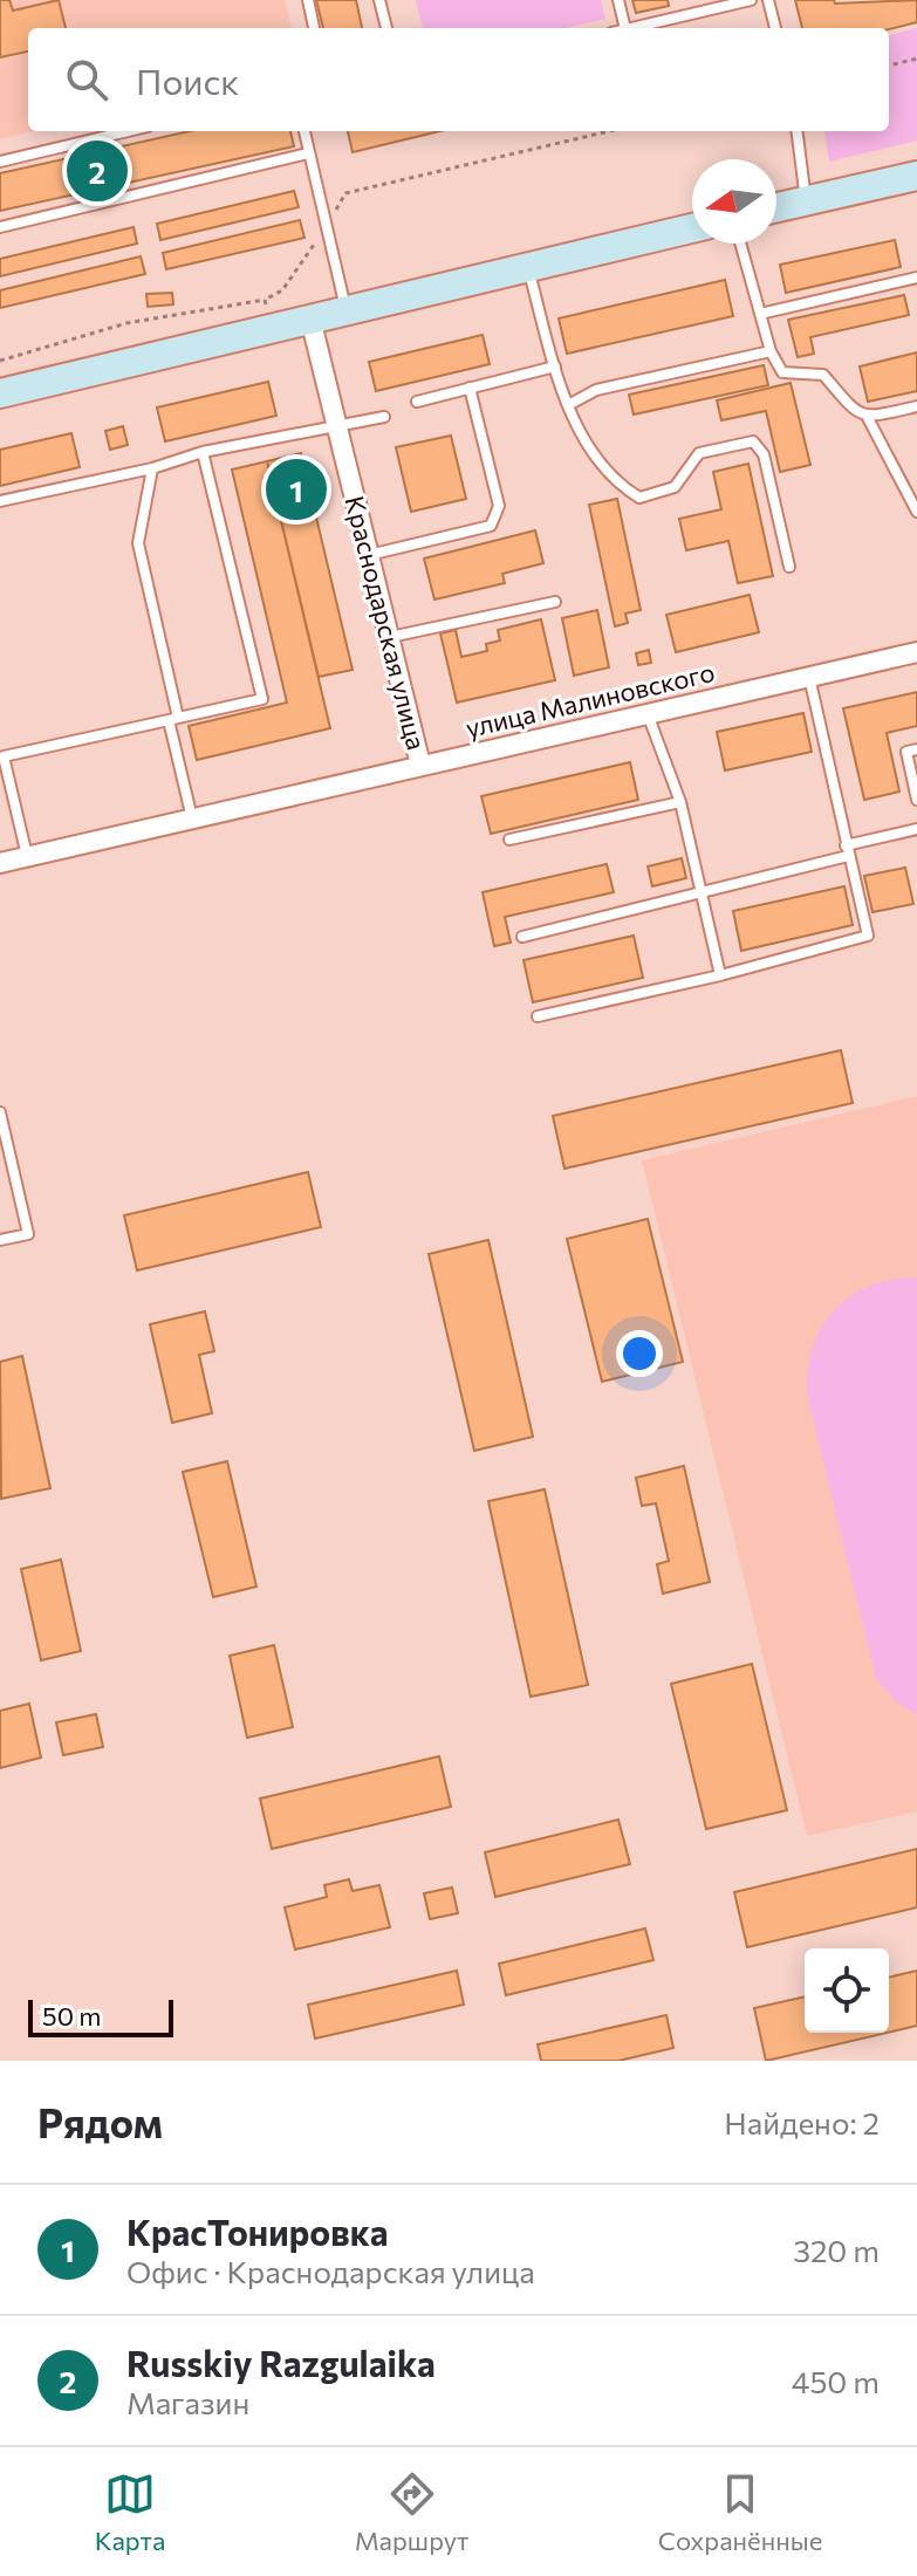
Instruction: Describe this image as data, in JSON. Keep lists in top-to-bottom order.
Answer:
{
  "streets": {
    "street": ["Краснодарская улица", "улица Малиновского"]
  },
  "crossings": [
    ["Краснодарская улица", "улица Малиновского"]
  ],
  "scale_bar": "50 m",
  "north": "left",
  "page": {
    "search": "Поиск",
    "pins": ["2", "1"],
    "scale": "50 m",
    "heading": ["Рядом", "Найдено: 2"],
    "list": [
      {
        "mark": "1",
        "name": "КрасТонировка",
        "note": "Офис · Краснодарская улица",
        "value": "320 m"
      },
      {
        "mark": "2",
        "name": "Russkiy Razgulaika",
        "note": "Магазин",
        "value": "450 m"
      }
    ],
    "nav": ["Карта", "Маршрут", "Сохранённые"]
  }
}
